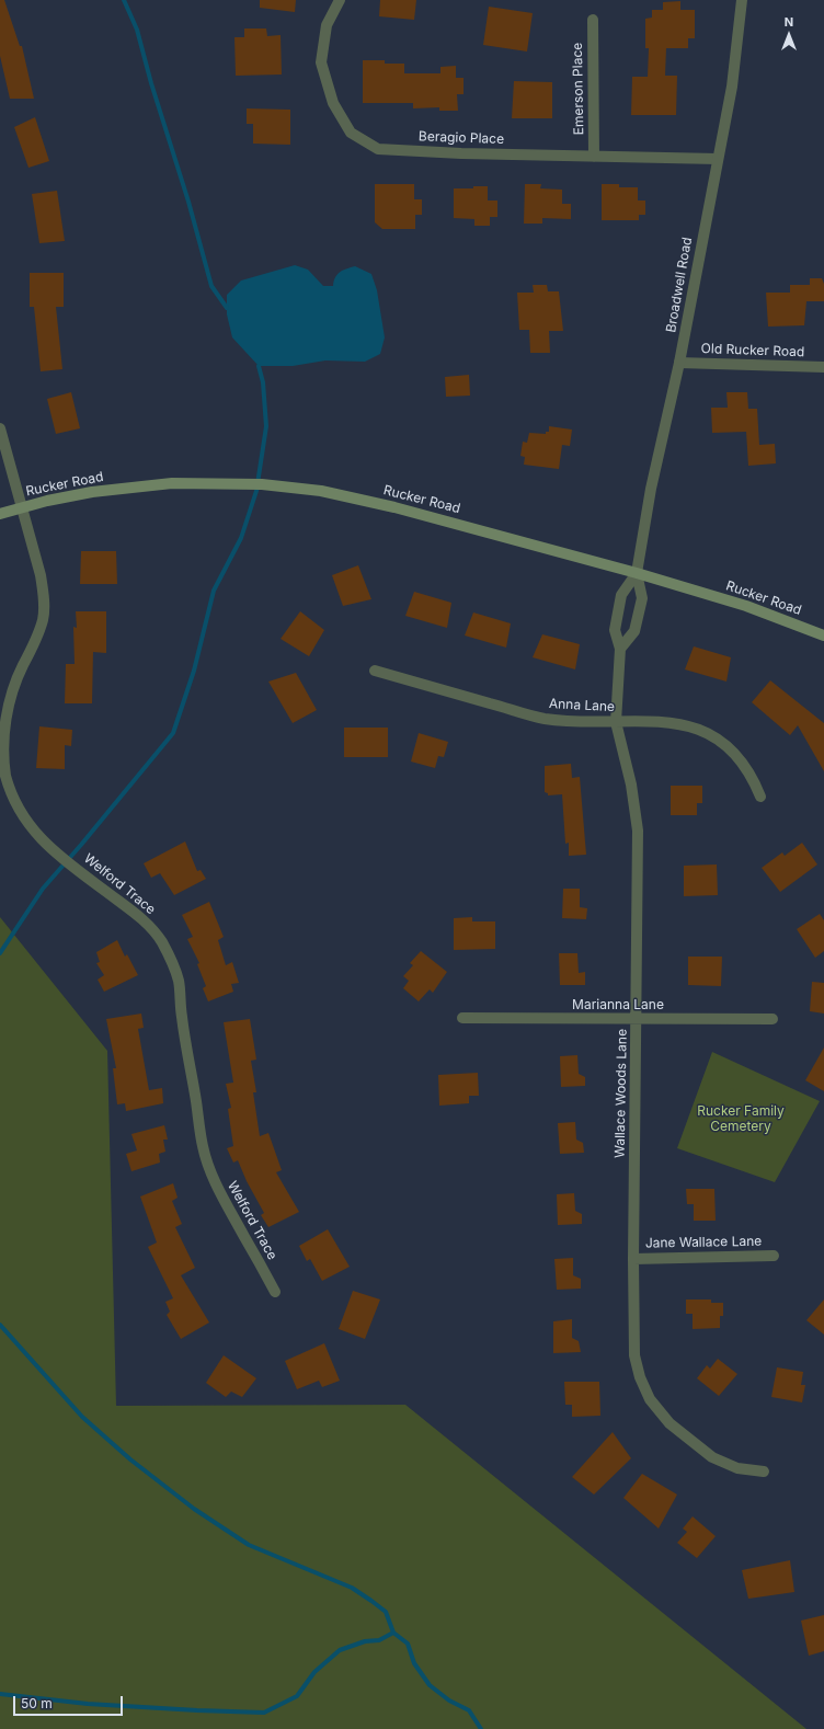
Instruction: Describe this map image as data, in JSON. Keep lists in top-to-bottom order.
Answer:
{
  "streets": {
    "main road": ["Rucker Road"],
    "street": [
      "Emerson Place",
      "Beragio Place",
      "Broadwell Road",
      "Old Rucker Road",
      "Anna Lane",
      "Welford Trace",
      "Marianna Lane",
      "Wallace Woods Lane",
      "Jane Wallace Lane"
    ]
  },
  "crossings": [
    ["Emerson Place", "Beragio Place"],
    ["Beragio Place", "Broadwell Road"],
    ["Broadwell Road", "Old Rucker Road"],
    ["Broadwell Road", "Rucker Road"],
    ["Broadwell Road", "Wallace Woods Lane"],
    ["Rucker Road", "Welford Trace"],
    ["Rucker Road", "Wallace Woods Lane"],
    ["Anna Lane", "Wallace Woods Lane"],
    ["Marianna Lane", "Wallace Woods Lane"],
    ["Wallace Woods Lane", "Jane Wallace Lane"]
  ],
  "parks": ["Rucker Family Cemetery"],
  "scale_bar": "50 m",
  "north": "top"
}
